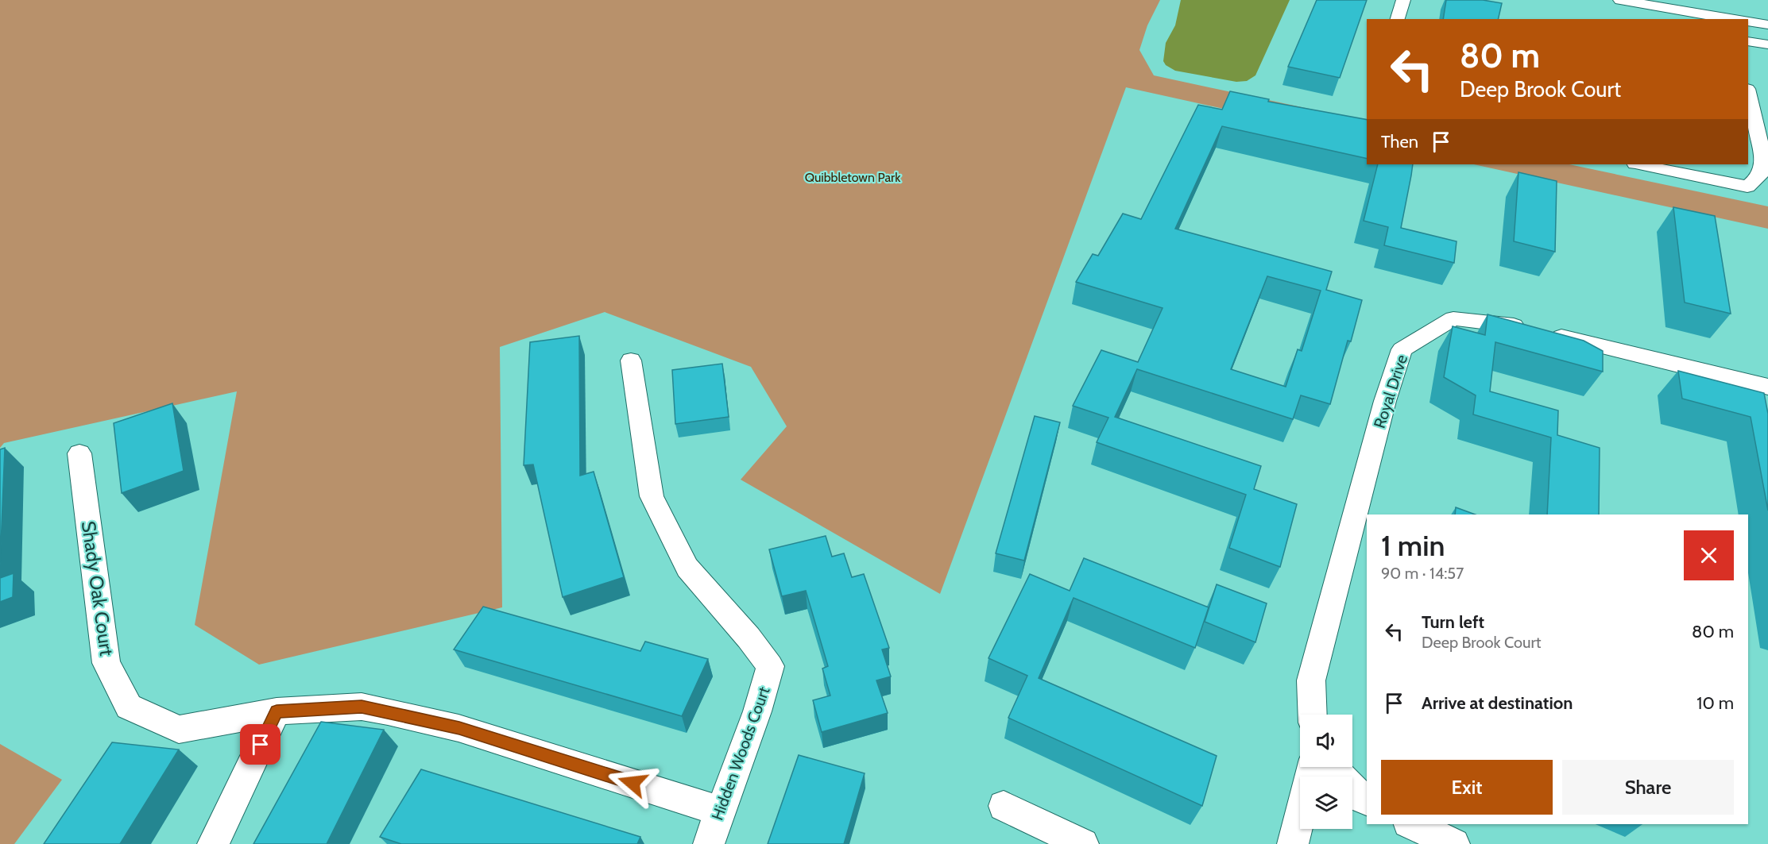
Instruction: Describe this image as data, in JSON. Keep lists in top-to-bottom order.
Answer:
{
  "streets": {
    "street": ["Royal Drive", "Shady Oak Court", "Hidden Woods Court"]
  },
  "crossings": [
    ["Shady Oak Court", "Hidden Woods Court"]
  ],
  "parks": ["Quibbletown Park"],
  "page": {
    "turn": ["80 m", "Deep Brook Court"],
    "then": "Then",
    "heading": ["1 min", "90 m · 14:57"],
    "list": [
      {
        "name": "Turn left",
        "note": "Deep Brook Court",
        "value": "80 m"
      },
      {
        "name": "Arrive at destination",
        "value": "10 m"
      }
    ],
    "buttons": ["Exit", "Share"]
  }
}
